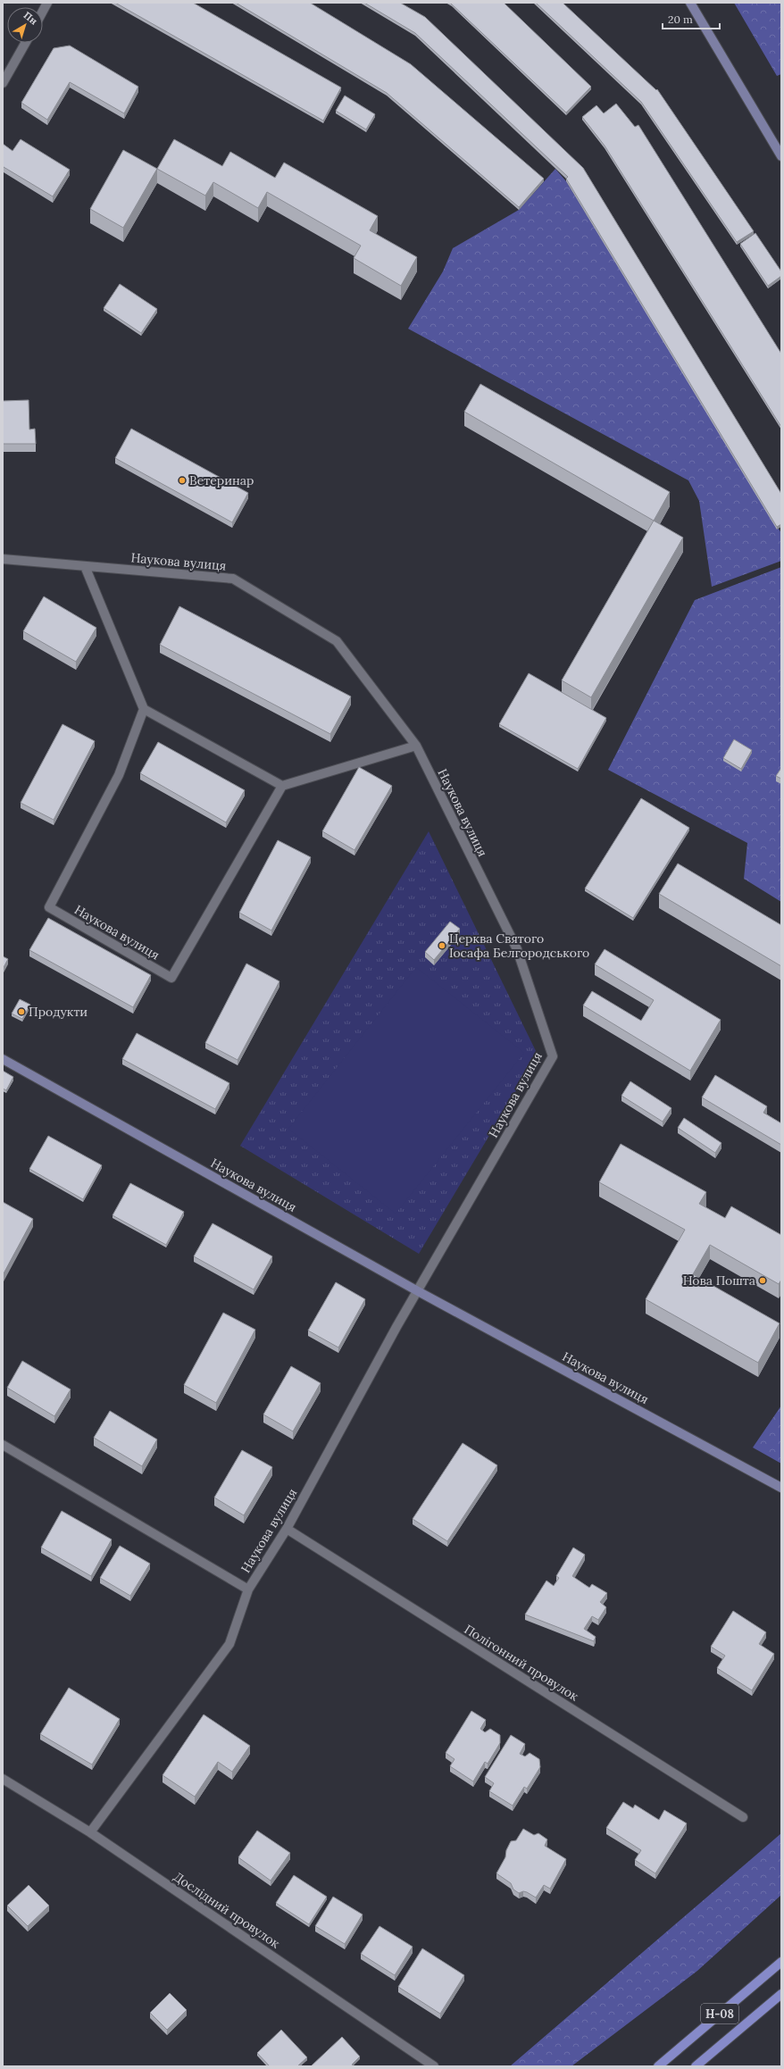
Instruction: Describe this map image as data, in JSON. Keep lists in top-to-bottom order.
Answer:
{
  "streets": {
    "main road": ["Н-08"],
    "street": ["Наукова вулиця", "Полігонний провулок", "Дослідний провулок"]
  },
  "crossings": [
    ["Наукова вулиця", "Полігонний провулок"]
  ],
  "places": [
    "Ветеринар",
    "Церква Святого Іосафа Белгородського",
    "Продукти",
    "Нова Пошта"
  ],
  "scale_bar": "20 m",
  "north": "top right"
}
